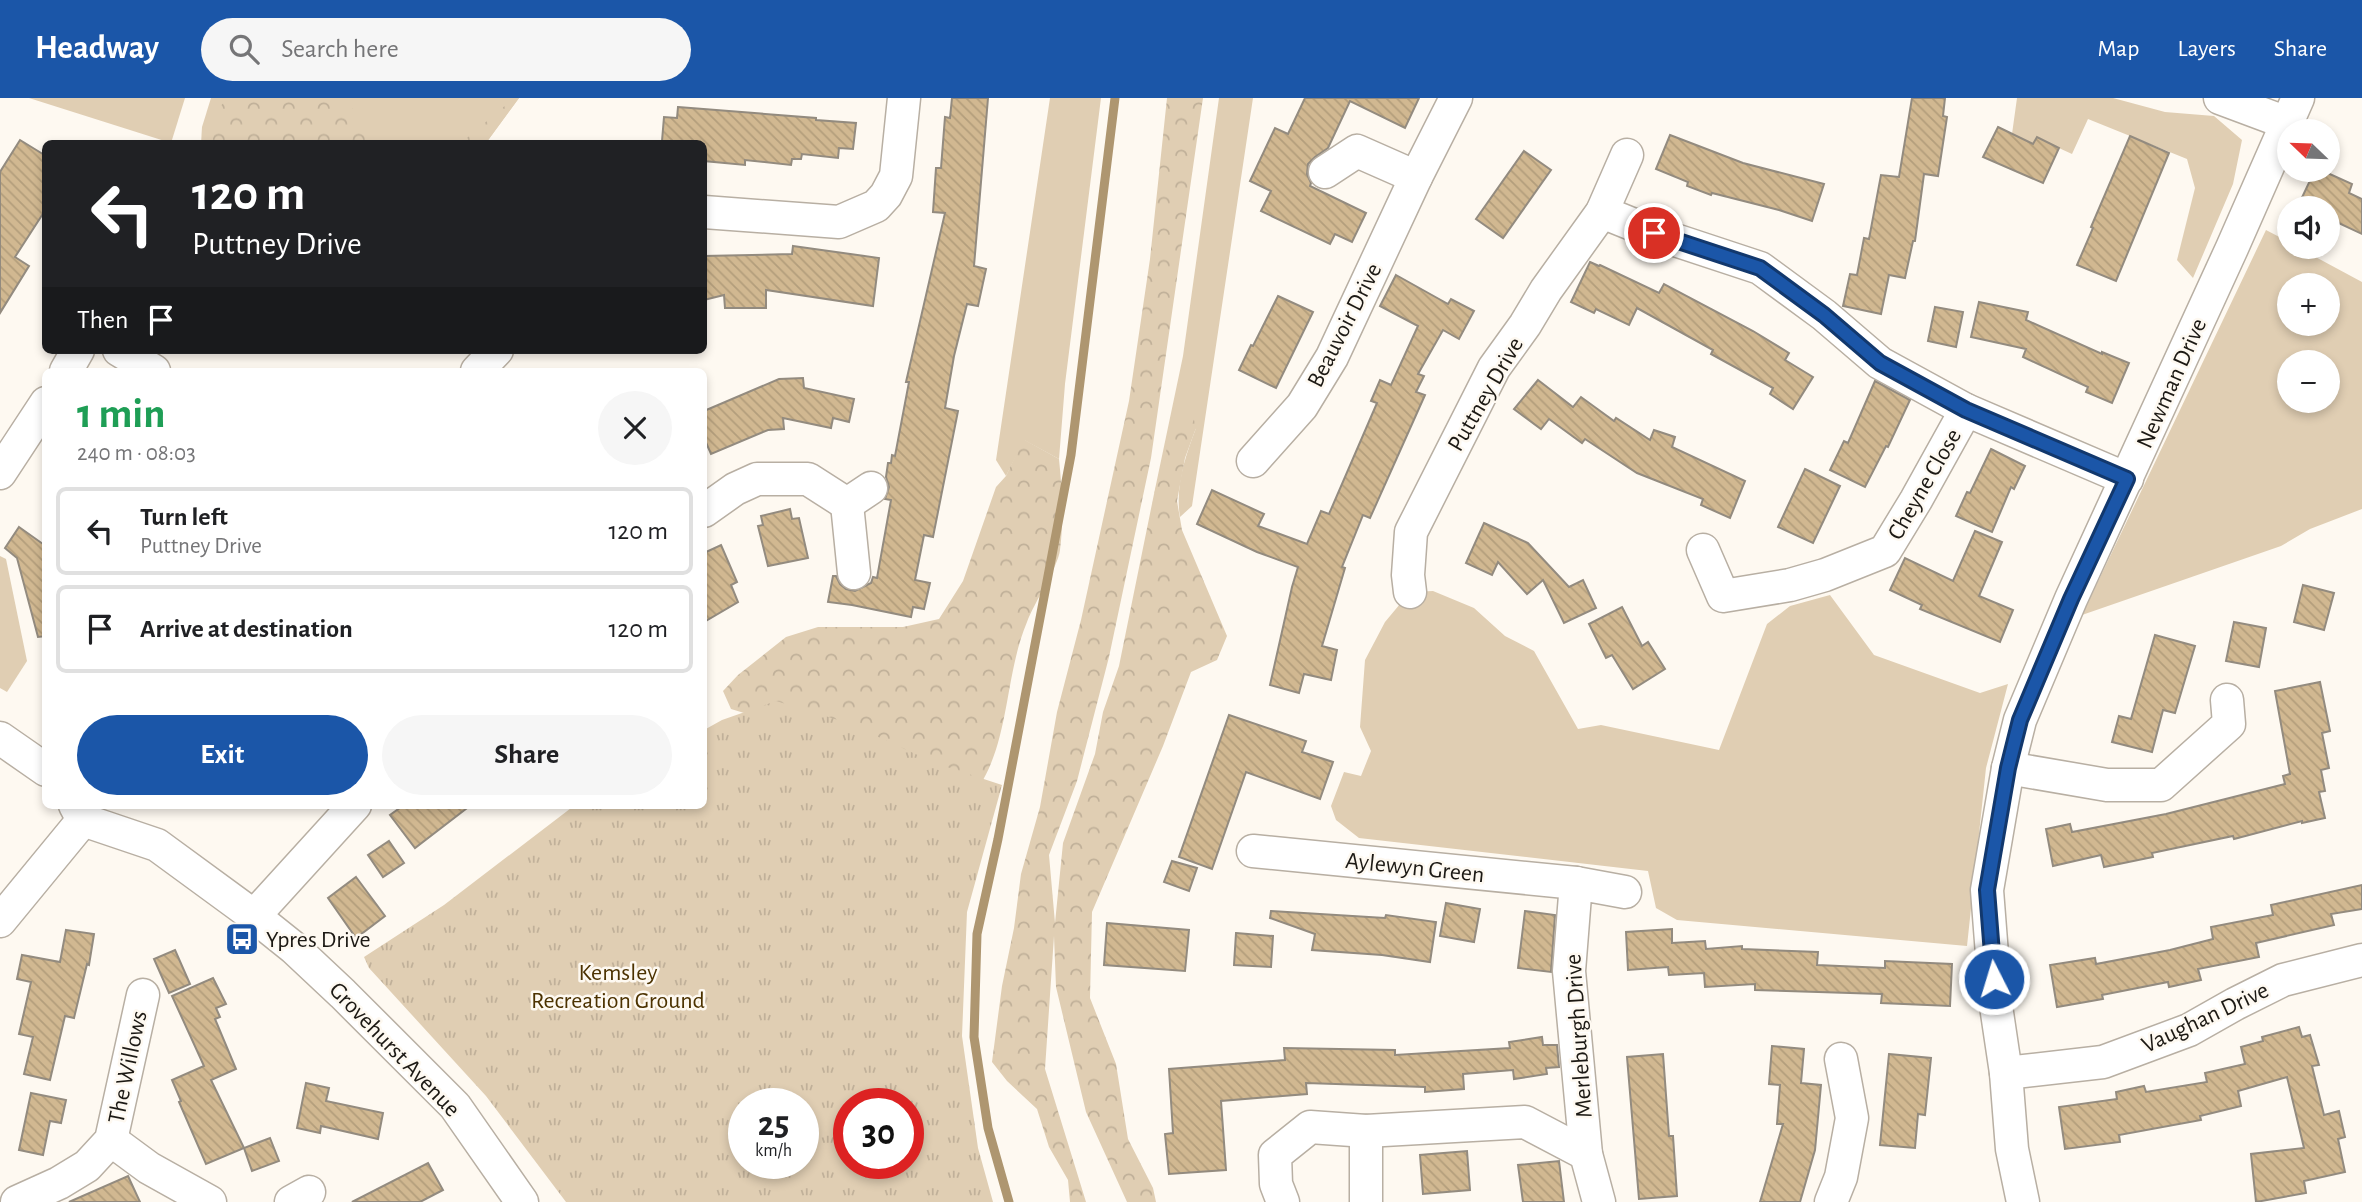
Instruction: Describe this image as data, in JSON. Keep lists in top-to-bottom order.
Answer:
{
  "streets": {
    "street": [
      "Beauvoir Drive",
      "Newman Drive",
      "Puttney Drive",
      "Cheyne Close",
      "Aylewyn Green",
      "Vaughan Drive",
      "Merleburgh Drive",
      "Grovehurst Avenue",
      "The Willows"
    ]
  },
  "crossings": [
    ["Newman Drive", "Vaughan Drive"],
    ["Aylewyn Green", "Merleburgh Drive"]
  ],
  "parks": ["Kemsley Recreation Ground"],
  "places": {
    "bus stop": ["Ypres Drive"]
  },
  "north": "top left",
  "page": {
    "header": "Headway",
    "search": "Search here",
    "nav": ["Map", "Layers", "Share"],
    "map_buttons": ["+", "−"],
    "turn": ["120 m", "Puttney Drive"],
    "then": "Then",
    "heading": ["1 min", "240 m · 08:03"],
    "list": [
      {
        "name": "Turn left",
        "note": "Puttney Drive",
        "value": "120 m"
      },
      {
        "name": "Arrive at destination",
        "value": "120 m"
      }
    ],
    "buttons": ["Exit", "Share"],
    "speed": "25 km/h",
    "limit": "30"
  }
}
